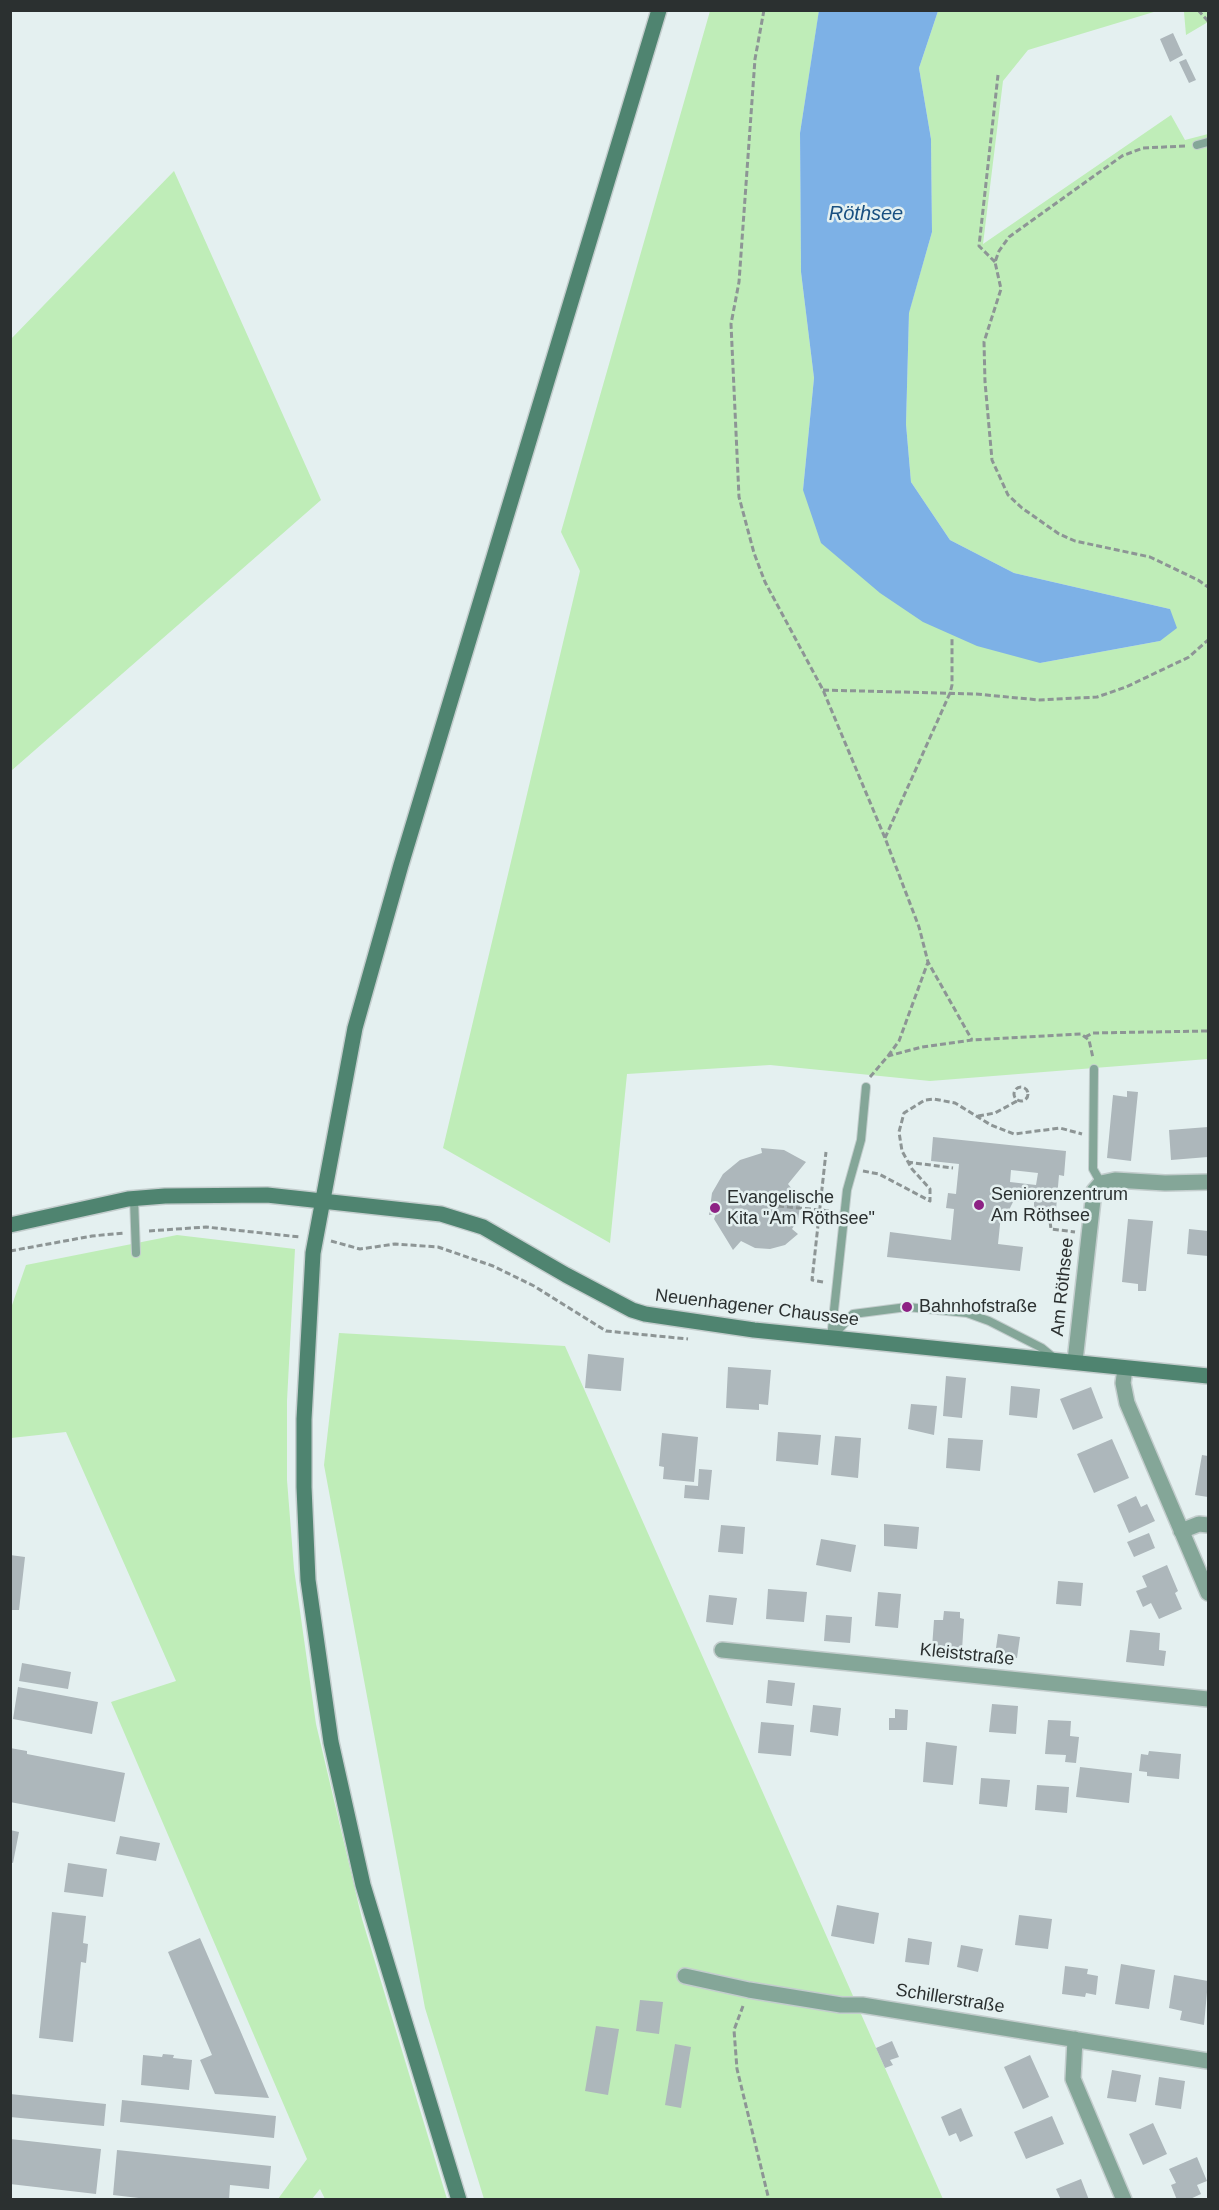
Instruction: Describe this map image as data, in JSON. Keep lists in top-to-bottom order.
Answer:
{
  "streets": {
    "main road": ["Neuenhagener Chaussee"],
    "street": ["Am Röthsee", "Kleiststraße", "Schillerstraße"]
  },
  "crossings": [
    ["Am Röthsee", "Neuenhagener Chaussee"]
  ],
  "water": ["Röthsee"],
  "places": ["Seniorenzentrum Am Röthsee", "Evangelische Kita \"Am Röthsee\"", "Bahnhofstraße"]
}
